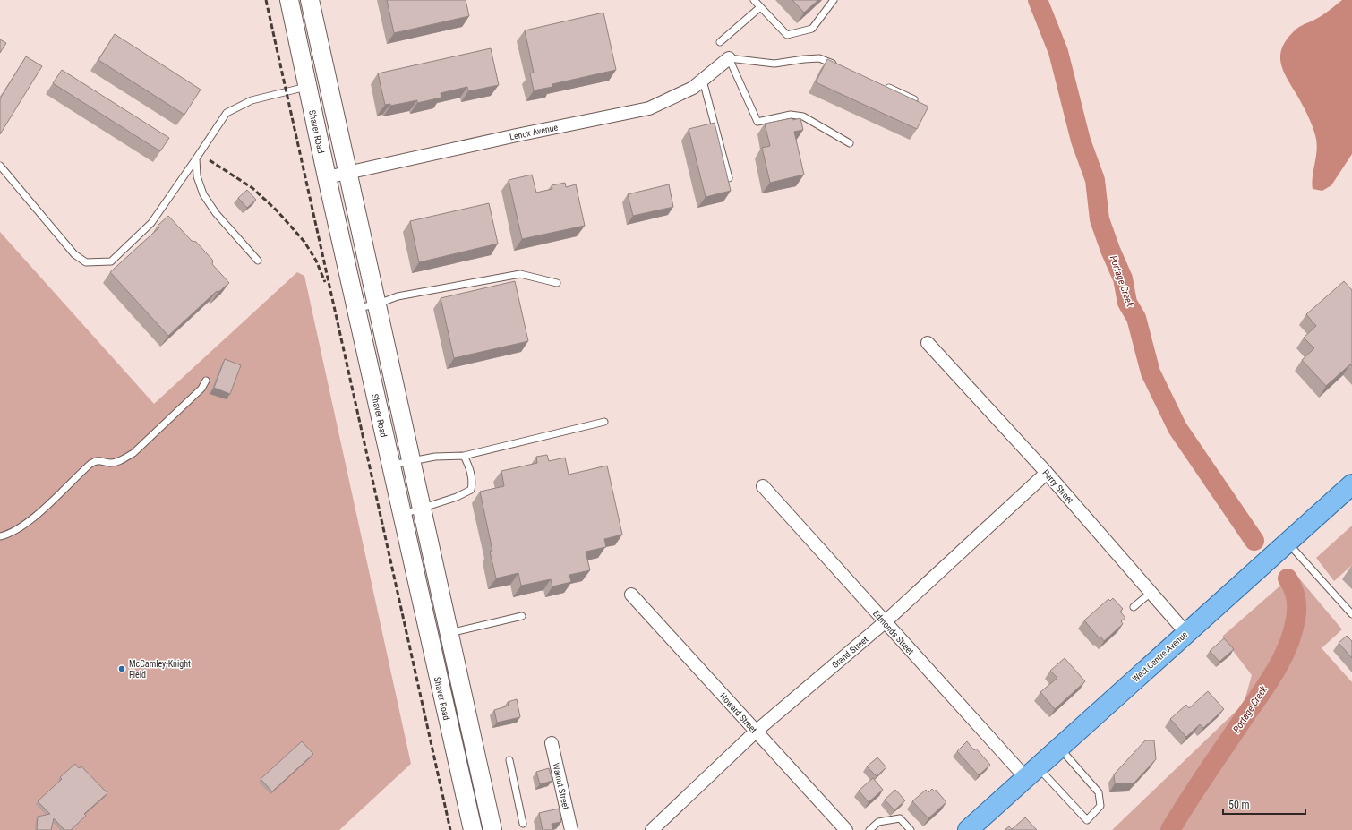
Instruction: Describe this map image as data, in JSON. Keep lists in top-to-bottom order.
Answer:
{
  "streets": {
    "main road": ["Shaver Road", "West Centre Avenue"],
    "street": [
      "Lenox Avenue",
      "Perry Street",
      "Edmonds Street",
      "Grand Street",
      "Howard Street",
      "Walnut Street"
    ]
  },
  "crossings": [
    ["Shaver Road", "Lenox Avenue"],
    ["Perry Street", "Grand Street"],
    ["Perry Street", "West Centre Avenue"],
    ["Edmonds Street", "Grand Street"],
    ["Edmonds Street", "West Centre Avenue"],
    ["Grand Street", "Howard Street"]
  ],
  "water": ["Portage Creek"],
  "places": ["McCamley-Knight Field"],
  "scale_bar": "50 m"
}
